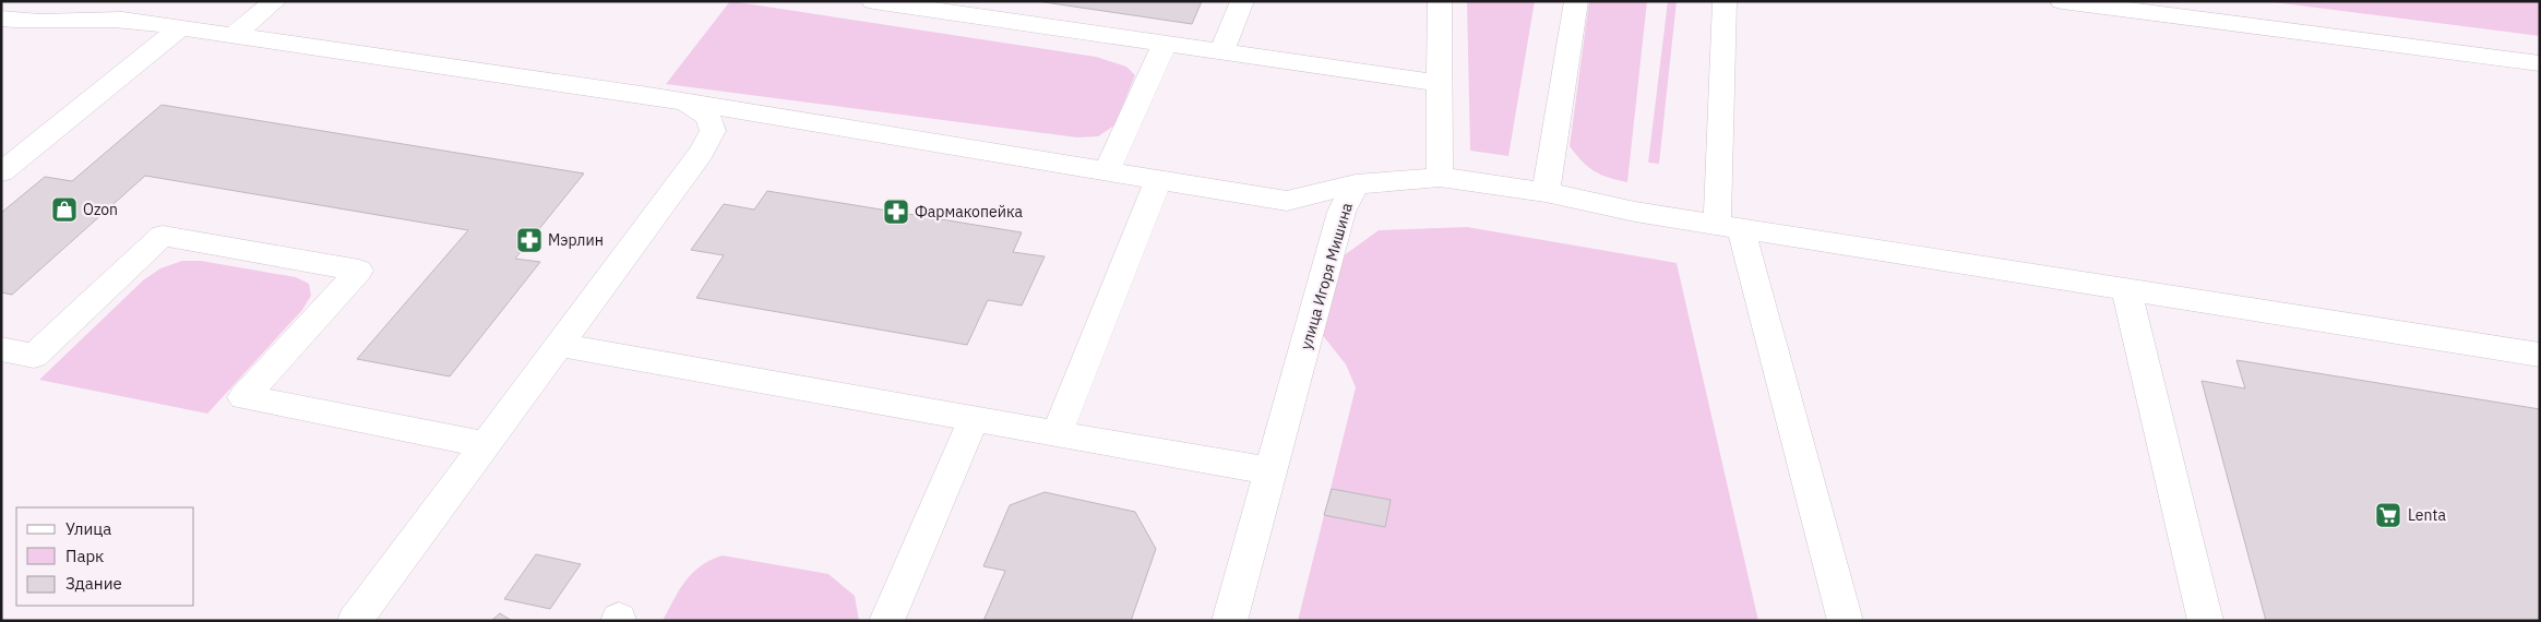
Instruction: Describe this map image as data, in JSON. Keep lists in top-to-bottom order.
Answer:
{
  "streets": {
    "street": ["улица Игоря Мишина"]
  },
  "places": {
    "shop": ["Ozon"],
    "pharmacy": ["Фармакопейка", "Мэрлин"],
    "supermarket": ["Lenta"]
  },
  "legend": ["Улица", "Парк", "Здание"]
}
